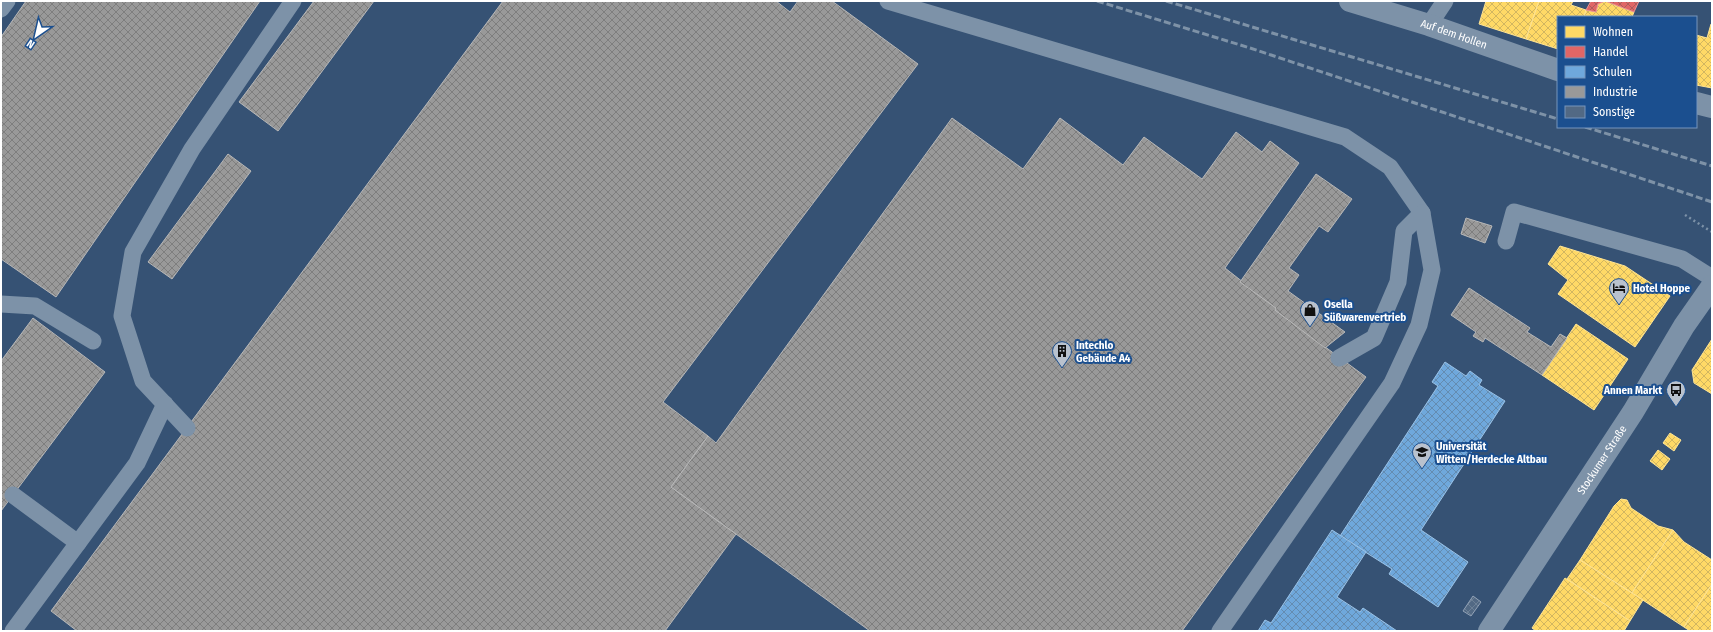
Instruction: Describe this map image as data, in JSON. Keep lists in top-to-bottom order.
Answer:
{
  "streets": {
    "street": ["Auf dem Hollen", "Stockumer Straße"]
  },
  "places": {
    "hotel": ["Hotel Hoppe"],
    "shop": ["Osella Süßwarenvertrieb"],
    "building": ["Intechlo Gebäude A4"],
    "bus stop": ["Annen Markt"],
    "school or university": ["Universität Witten/Herdecke Altbau"]
  },
  "legend": [
    "Wohnen",
    "Handel",
    "Schulen",
    "Industrie",
    "Sonstige"
  ],
  "north": "bottom left"
}
